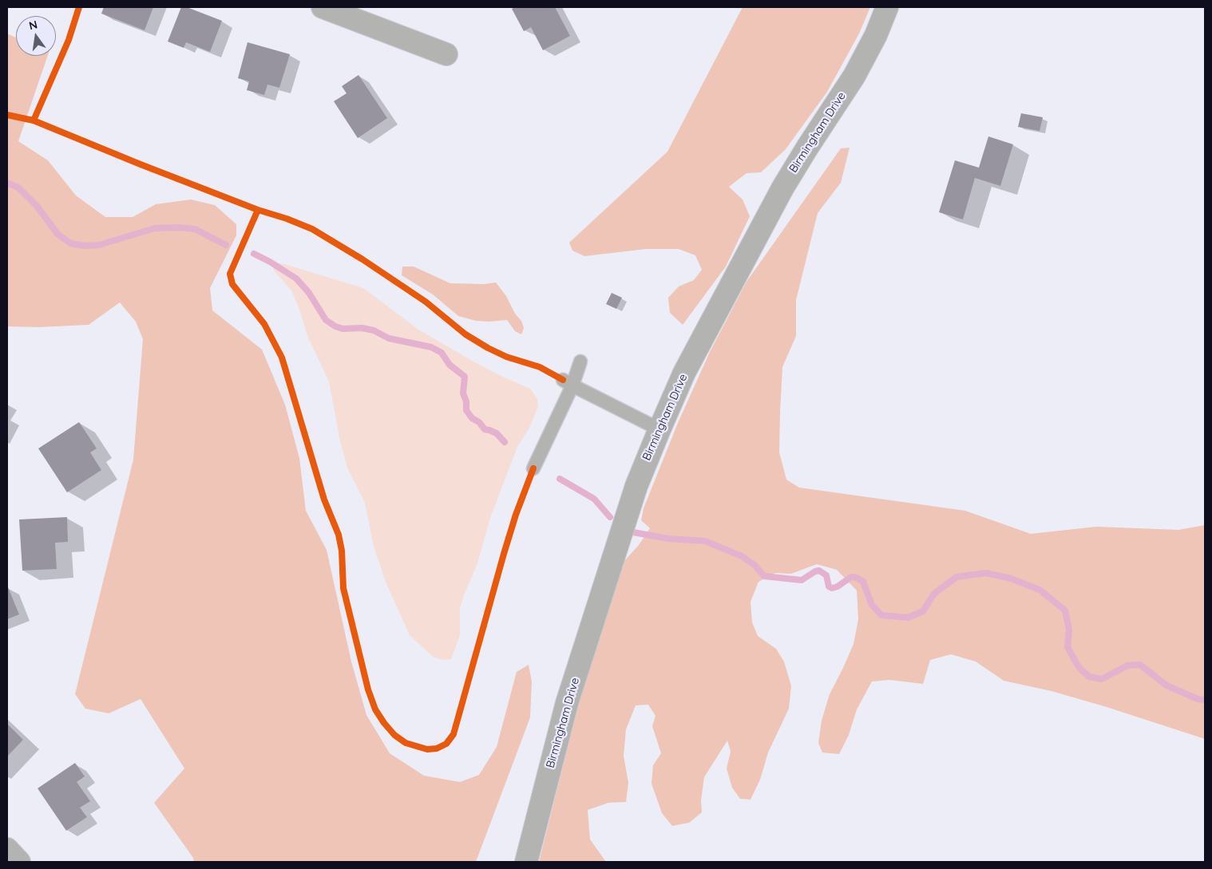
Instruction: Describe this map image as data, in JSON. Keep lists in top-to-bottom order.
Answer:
{
  "streets": {
    "street": ["Birmingham Drive"]
  },
  "north": "top"
}
